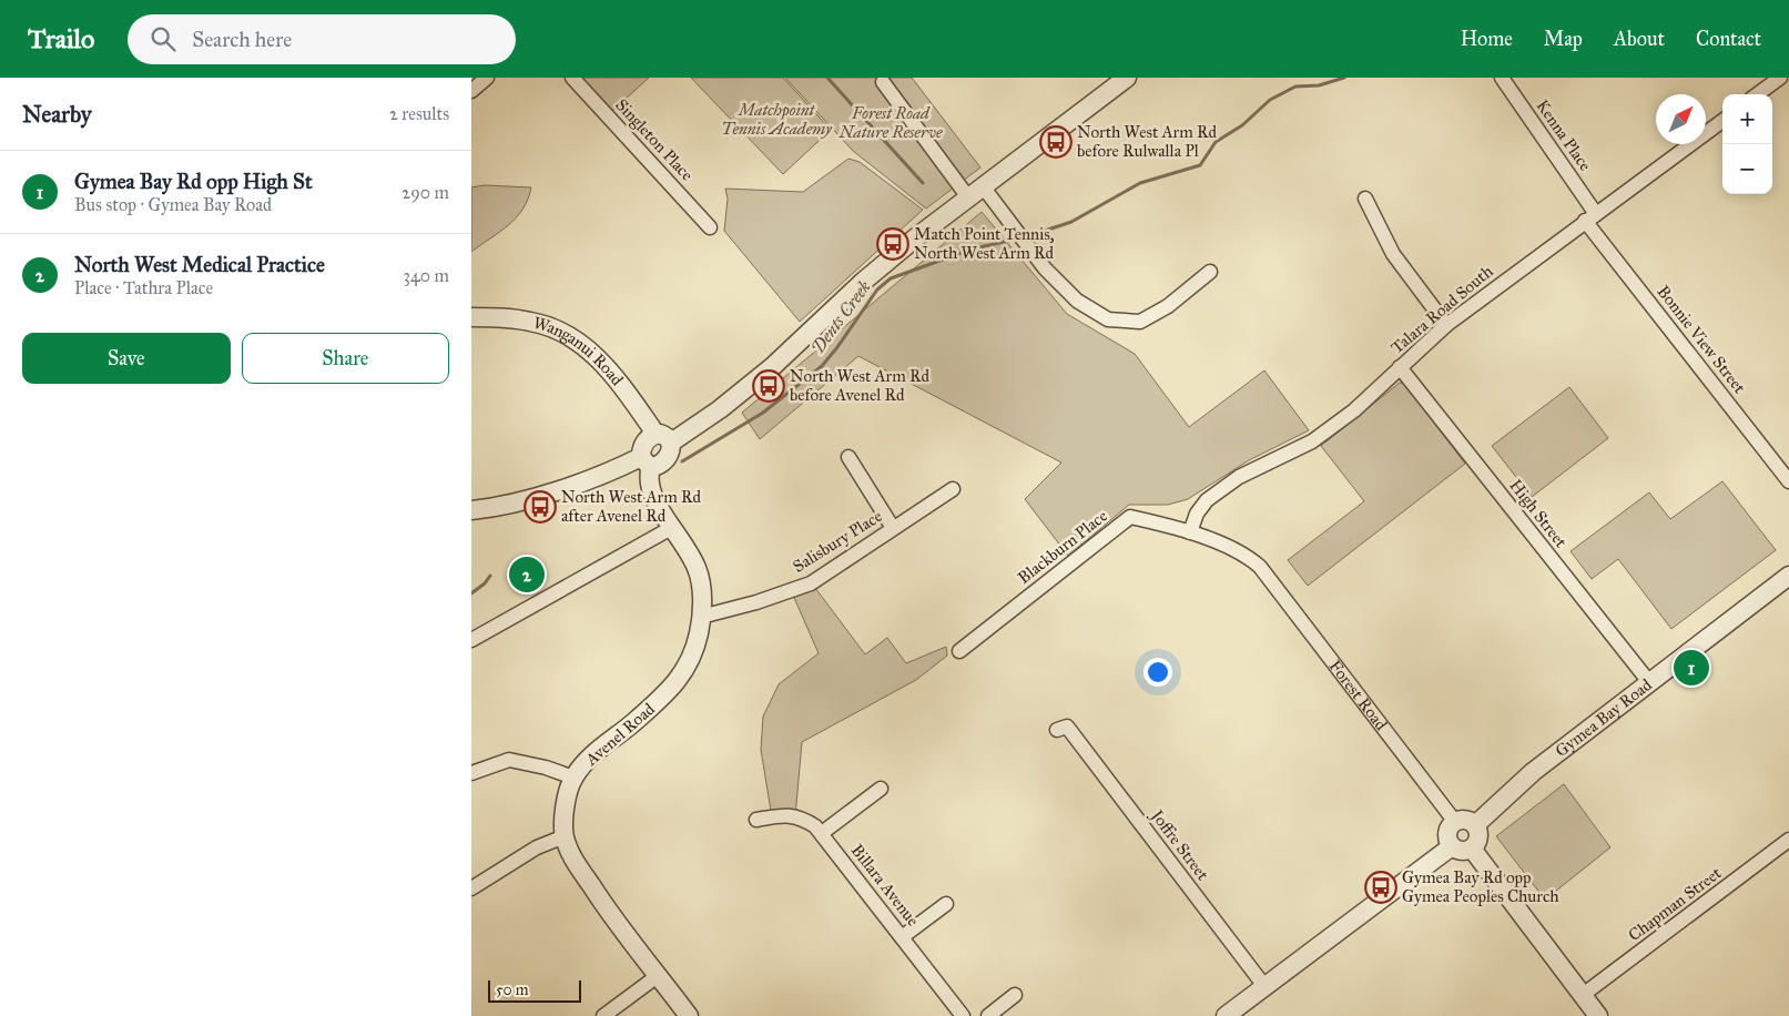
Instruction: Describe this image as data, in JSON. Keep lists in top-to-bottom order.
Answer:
{
  "streets": {
    "street": [
      "Kenna Place",
      "Singleton Place",
      "Talara Road South",
      "Bonnie View Street",
      "Wanganui Road",
      "High Street",
      "Salisbury Place",
      "Blackburn Place",
      "Forest Road",
      "Gymea Bay Road",
      "Avenel Road",
      "Joffre Street",
      "Billara Avenue",
      "Chapman Street"
    ]
  },
  "crossings": [
    ["Kenna Place", "Talara Road South"],
    ["Kenna Place", "Bonnie View Street"],
    ["Talara Road South", "Bonnie View Street"],
    ["Talara Road South", "High Street"],
    ["Talara Road South", "Blackburn Place"],
    ["Wanganui Road", "Avenel Road"],
    ["High Street", "Gymea Bay Road"],
    ["Salisbury Place", "Avenel Road"],
    ["Blackburn Place", "Forest Road"],
    ["Forest Road", "Gymea Bay Road"]
  ],
  "water": ["Dents Creek"],
  "parks": ["Matchpoint Tennis Academy", "Forest Road Nature Reserve"],
  "places": {
    "bus stop": [
      "North West Arm Rd before Rulwalla Pl",
      "Match Point Tennis, North West Arm Rd",
      "North West Arm Rd before Avenel Rd",
      "North West Arm Rd after Avenel Rd",
      "Gymea Bay Rd opp Gymea Peoples Church"
    ]
  },
  "scale_bar": "50 m",
  "north": "top right",
  "page": {
    "header": "Trailo",
    "search": "Search here",
    "nav": [
      "Home",
      "Map",
      "About",
      "Contact"
    ],
    "heading": ["Nearby", "2 results"],
    "map_buttons": ["+", "−"],
    "list": [
      {
        "mark": "1",
        "name": "Gymea Bay Rd opp High St",
        "note": "Bus stop · Gymea Bay Road",
        "value": "290 m"
      },
      {
        "mark": "2",
        "name": "North West Medical Practice",
        "note": "Place · Tathra Place",
        "value": "340 m"
      }
    ],
    "buttons": ["Save", "Share"],
    "pins": ["2", "1"],
    "scale": "50 m"
  }
}
